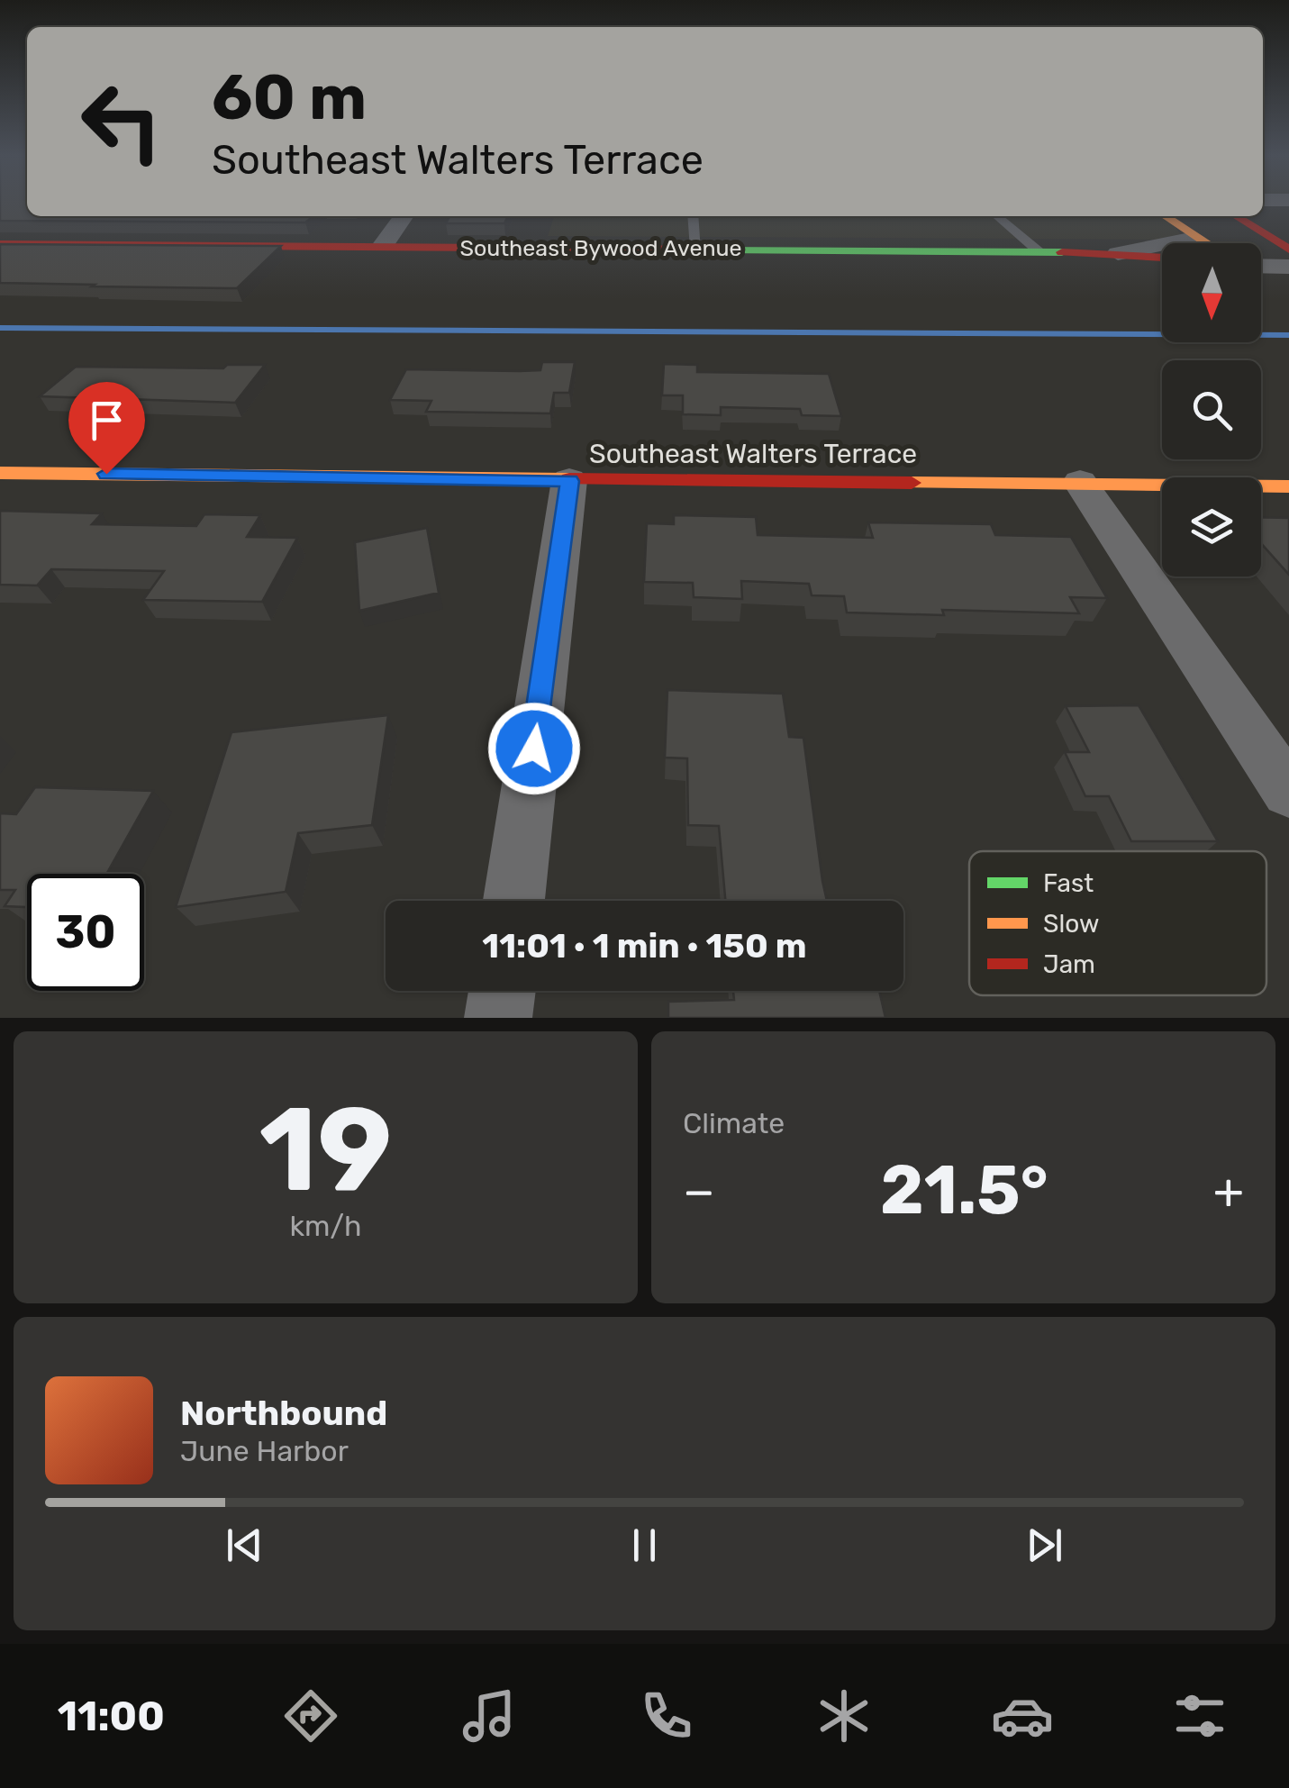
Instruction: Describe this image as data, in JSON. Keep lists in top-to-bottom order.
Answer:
{
  "streets": {
    "street": ["Southeast Bywood Avenue", "Southeast Walters Terrace"]
  },
  "legend": ["Fast", "Slow", "Jam"],
  "north": "bottom",
  "page": {
    "turn": ["60 m", "Southeast Walters Terrace"],
    "limit": "30",
    "trip": "11:01 · 1 min · 150 m",
    "tile": [
      ["19", "km/h"],
      "Climate"
    ],
    "heat": ["−", "21.5°", "+"],
    "song": ["Northbound", "June Harbor"],
    "tabs": "11:00"
  }
}
